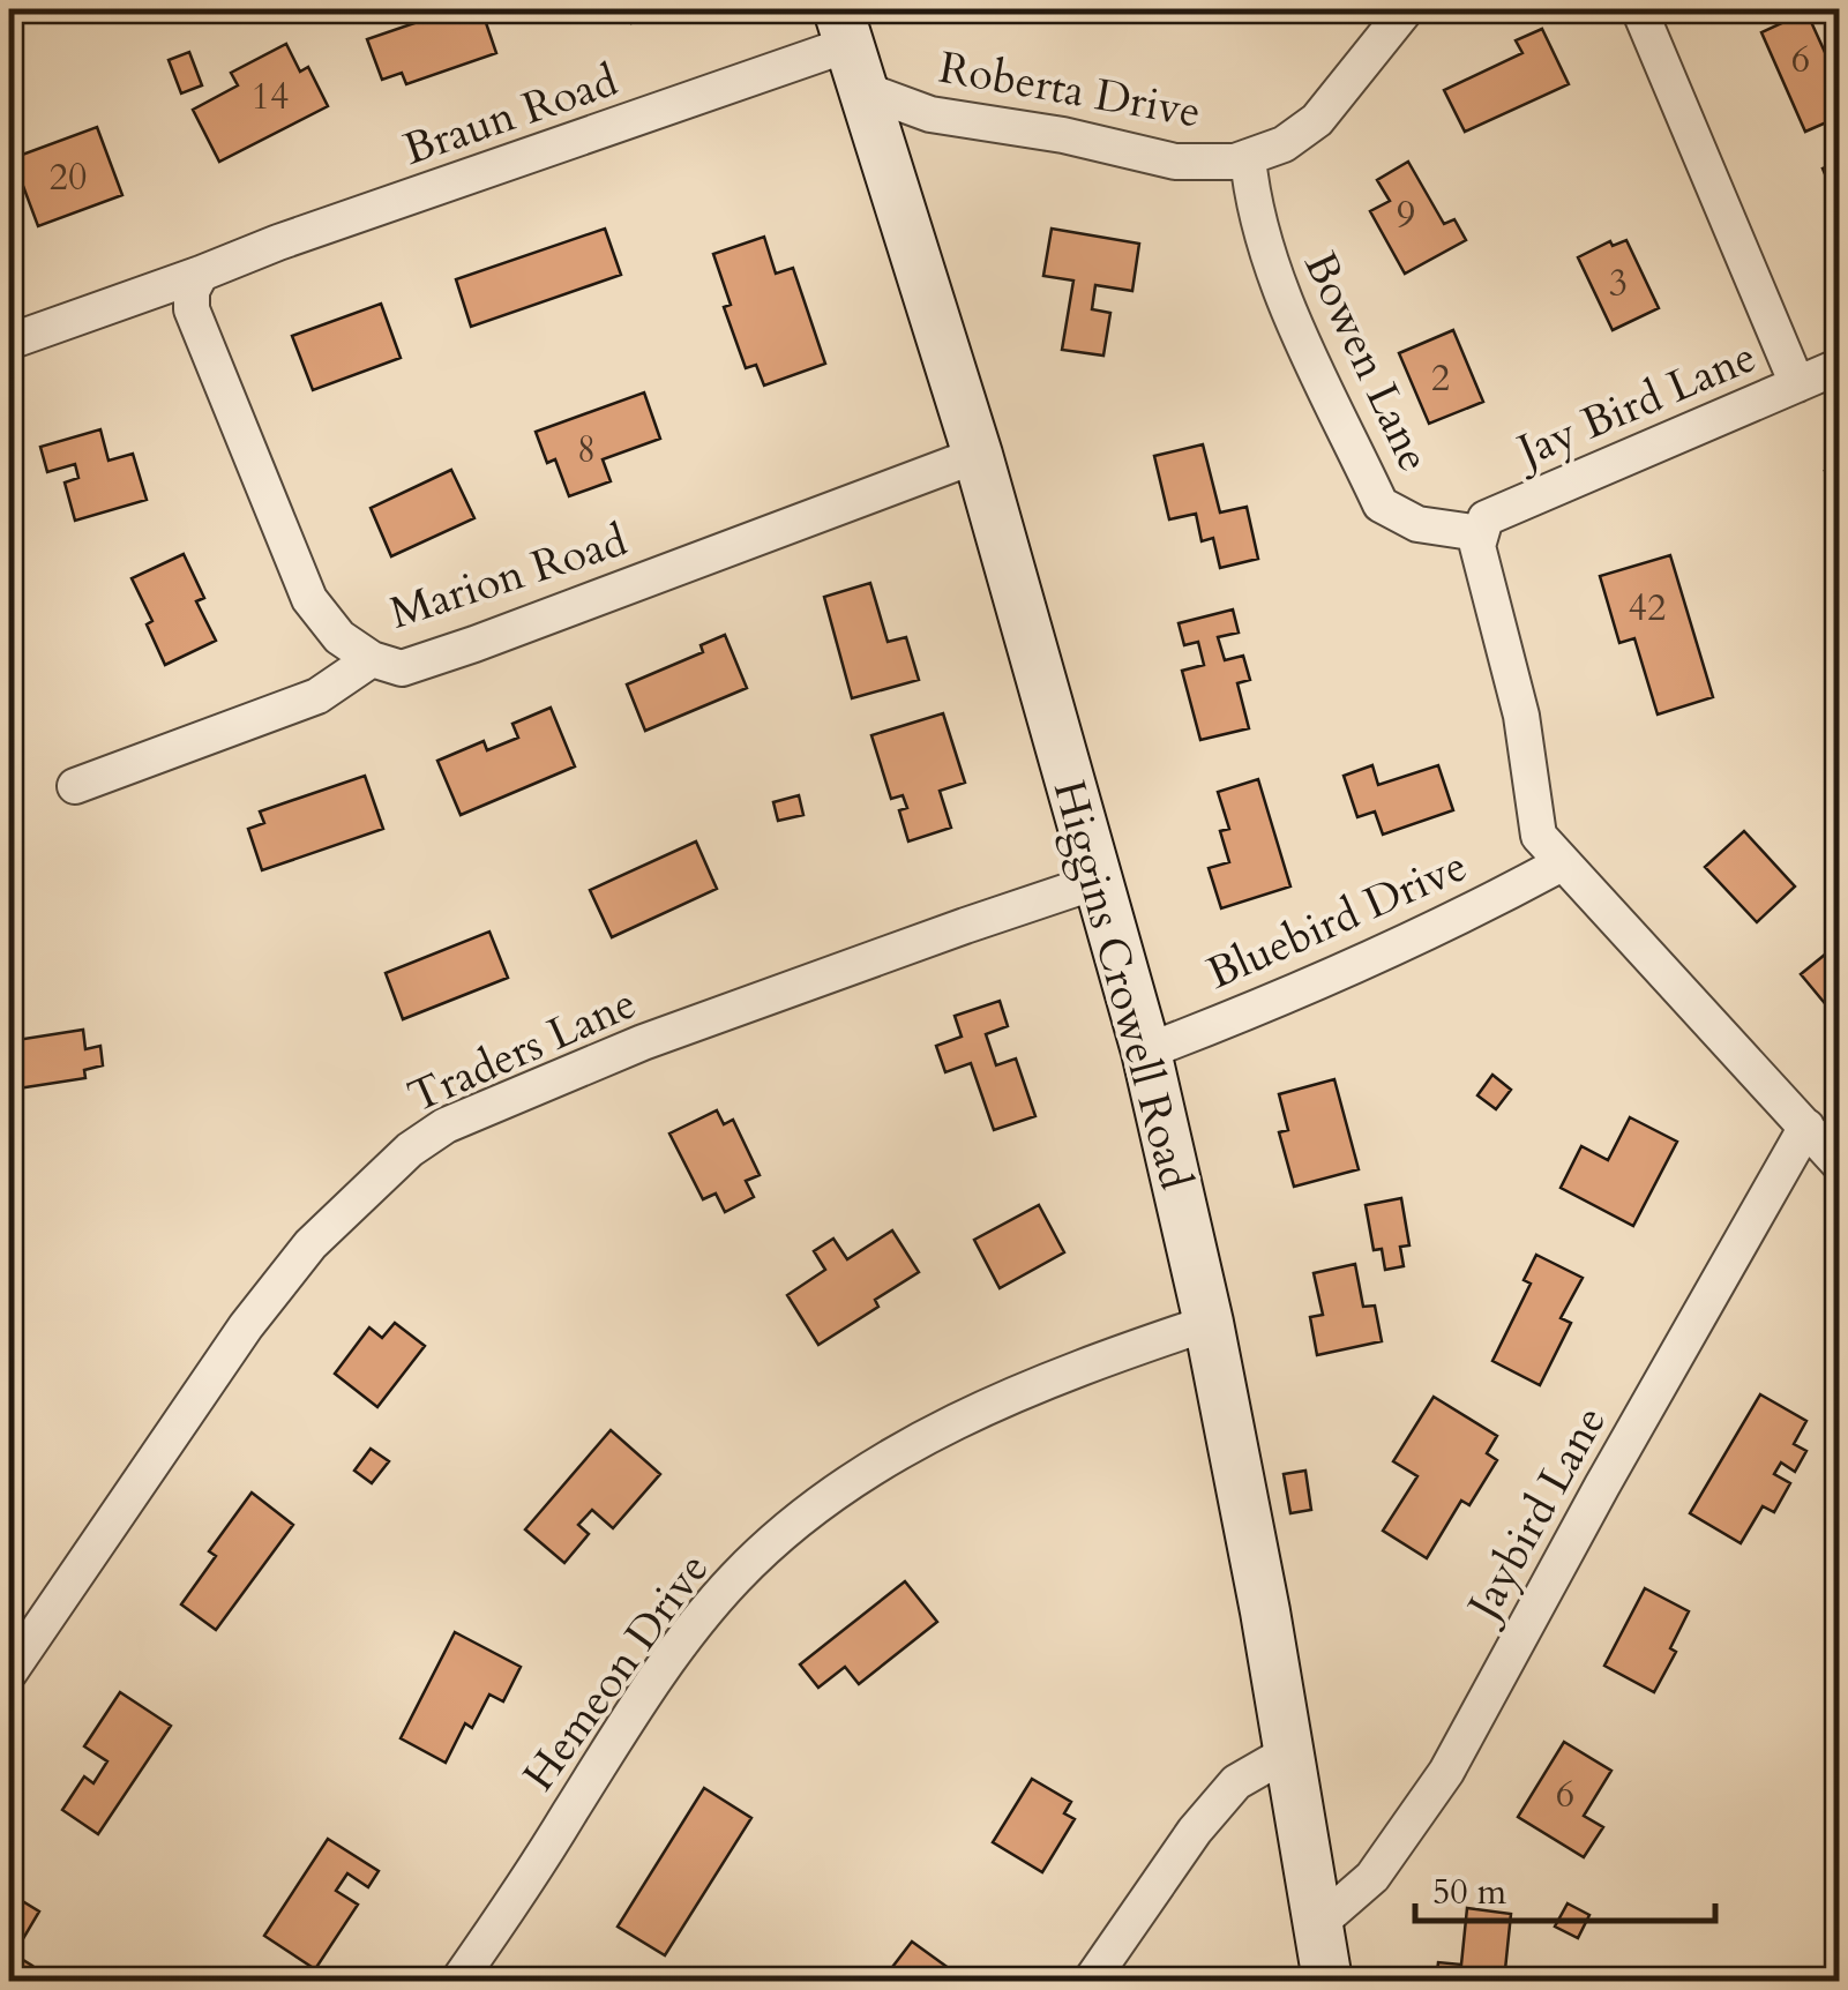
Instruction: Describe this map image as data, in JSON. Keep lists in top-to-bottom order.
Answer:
{
  "streets": {
    "main road": ["Higgins Crowell Road"],
    "street": [
      "Roberta Drive",
      "Braun Road",
      "Bowen Lane",
      "Jay Bird Lane",
      "Marion Road",
      "Bluebird Drive",
      "Traders Lane",
      "Jaybird Lane",
      "Hemeon Drive"
    ]
  },
  "crossings": [
    ["Roberta Drive", "Bowen Lane"],
    ["Roberta Drive", "Higgins Crowell Road"],
    ["Braun Road", "Higgins Crowell Road"],
    ["Bowen Lane", "Jay Bird Lane"],
    ["Marion Road", "Higgins Crowell Road"],
    ["Bluebird Drive", "Higgins Crowell Road"],
    ["Higgins Crowell Road", "Traders Lane"],
    ["Higgins Crowell Road", "Jaybird Lane"],
    ["Higgins Crowell Road", "Hemeon Drive"]
  ],
  "house_numbers": [
    "6",
    "14",
    "20",
    "9",
    "3",
    "2",
    "8",
    "42",
    "6"
  ],
  "scale_bar": "50 m"
}
